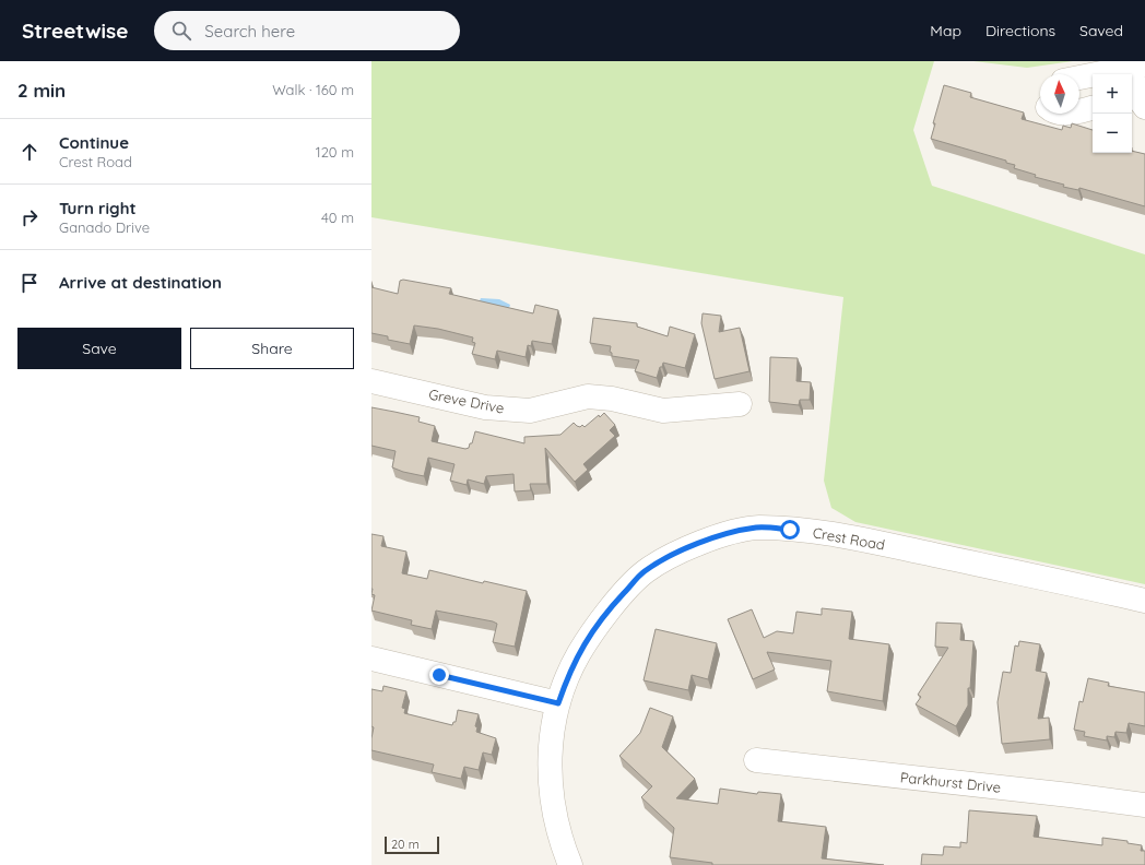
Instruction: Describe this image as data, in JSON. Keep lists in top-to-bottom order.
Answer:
{
  "streets": {
    "street": ["Greve Drive", "Crest Road", "Parkhurst Drive"]
  },
  "scale_bar": "20 m",
  "north": "top",
  "page": {
    "header": "Streetwise",
    "search": "Search here",
    "nav": ["Map", "Directions", "Saved"],
    "heading": ["2 min", "Walk · 160 m"],
    "map_buttons": ["+", "−"],
    "list": [
      ["Continue", "Crest Road", "120 m"],
      ["Turn right", "Ganado Drive", "40 m"],
      "Arrive at destination"
    ],
    "buttons": ["Save", "Share"],
    "scale": "20 m"
  }
}
